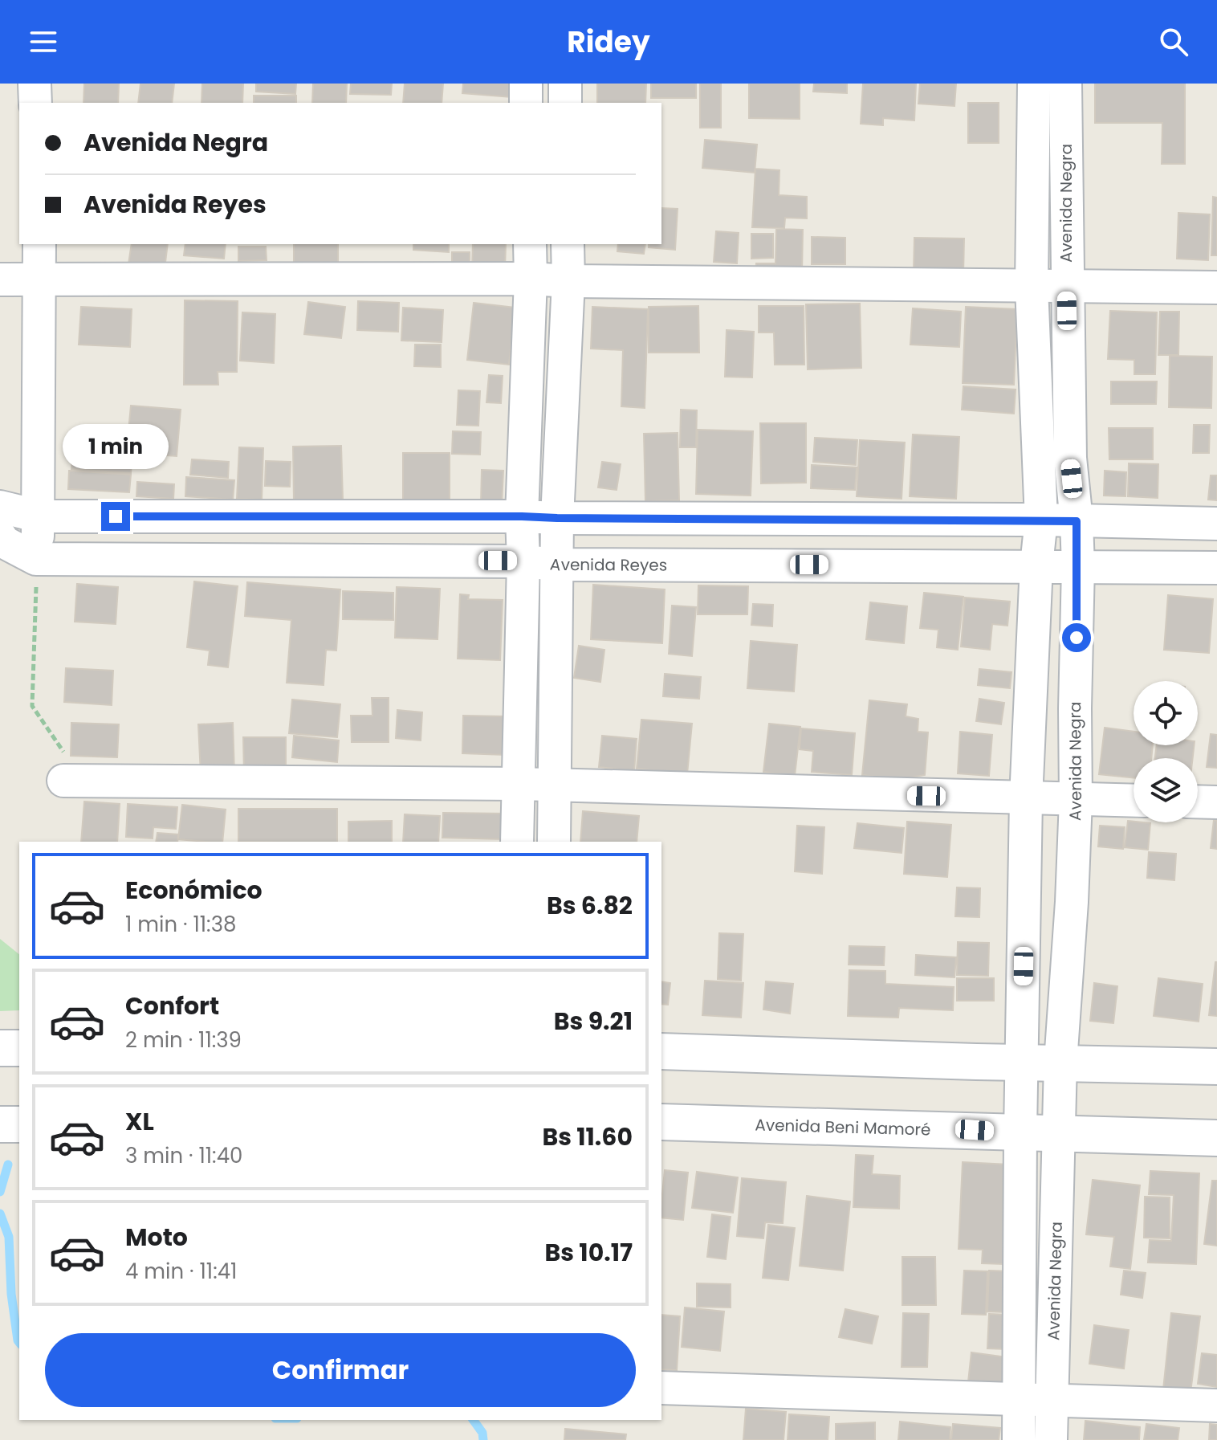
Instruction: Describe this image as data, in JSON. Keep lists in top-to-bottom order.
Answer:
{
  "streets": {
    "street": ["Avenida Negra", "Avenida Reyes", "Avenida Beni Mamoré"]
  },
  "crossings": [
    ["Avenida Negra", "Avenida Reyes"],
    ["Avenida Negra", "Avenida Beni Mamoré"]
  ],
  "page": {
    "header": "Ridey",
    "banner": ["Avenida Negra", "Avenida Reyes"],
    "bubble": "1 min",
    "list": [
      {
        "name": "Económico",
        "note": "1 min · 11:38",
        "value": "Bs 6.82"
      },
      {
        "name": "Confort",
        "note": "2 min · 11:39",
        "value": "Bs 9.21"
      },
      {
        "name": "XL",
        "note": "3 min · 11:40",
        "value": "Bs 11.60"
      },
      {
        "name": "Moto",
        "note": "4 min · 11:41",
        "value": "Bs 10.17"
      }
    ],
    "buttons": "Confirmar"
  }
}
